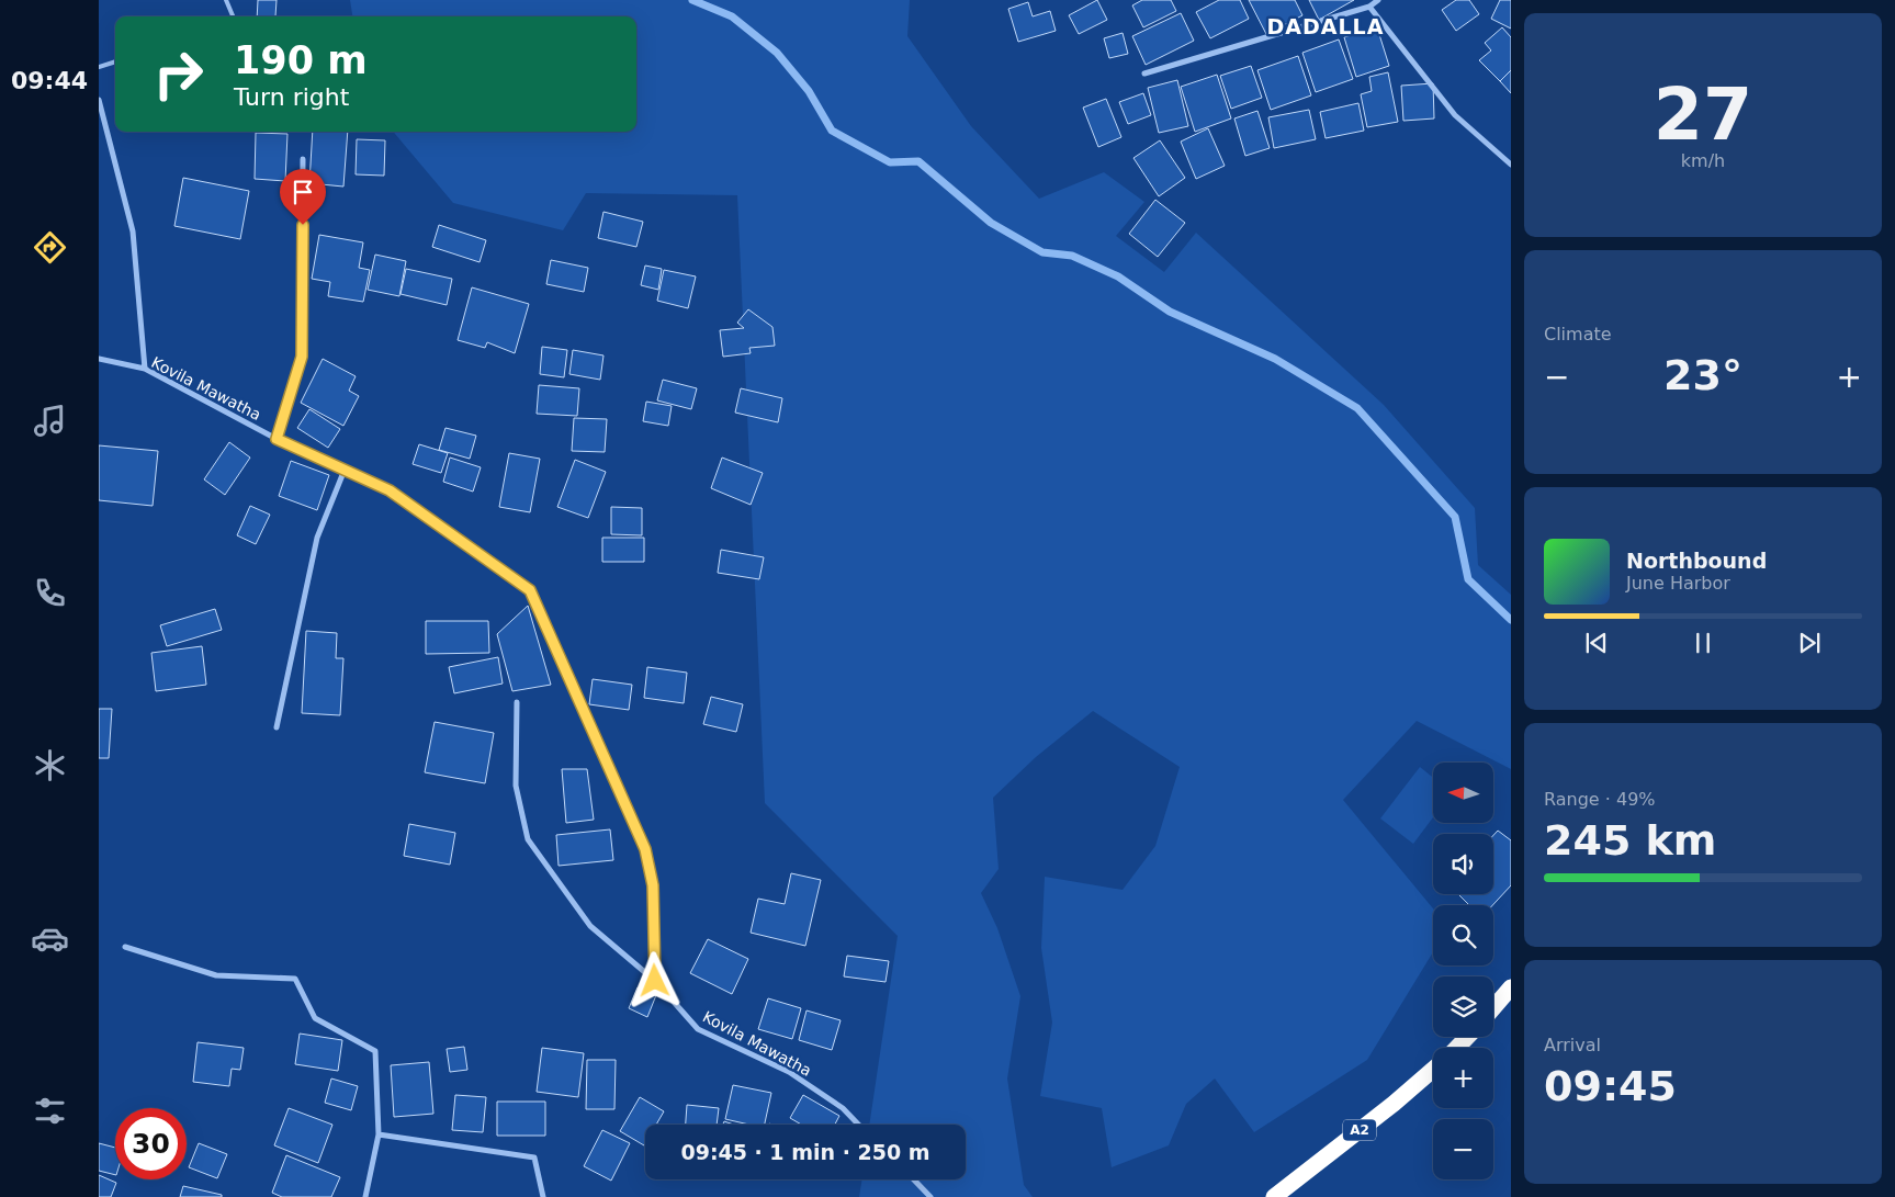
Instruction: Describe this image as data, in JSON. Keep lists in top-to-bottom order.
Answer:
{
  "streets": {
    "highway": ["A2"],
    "street": ["Kovila Mawatha"]
  },
  "districts": ["DADALLA"],
  "north": "left",
  "page": {
    "tabs": "09:44",
    "tile": [
      ["27", "km/h"],
      "Climate",
      ["Range · 49%", "245 km"],
      ["Arrival", "09:45"]
    ],
    "turn": ["190 m", "Turn right"],
    "heat": ["−", "23°", "+"],
    "song": ["Northbound", "June Harbor"],
    "map_buttons": ["+", "−"],
    "limit": "30",
    "trip": "09:45 · 1 min · 250 m"
  }
}
